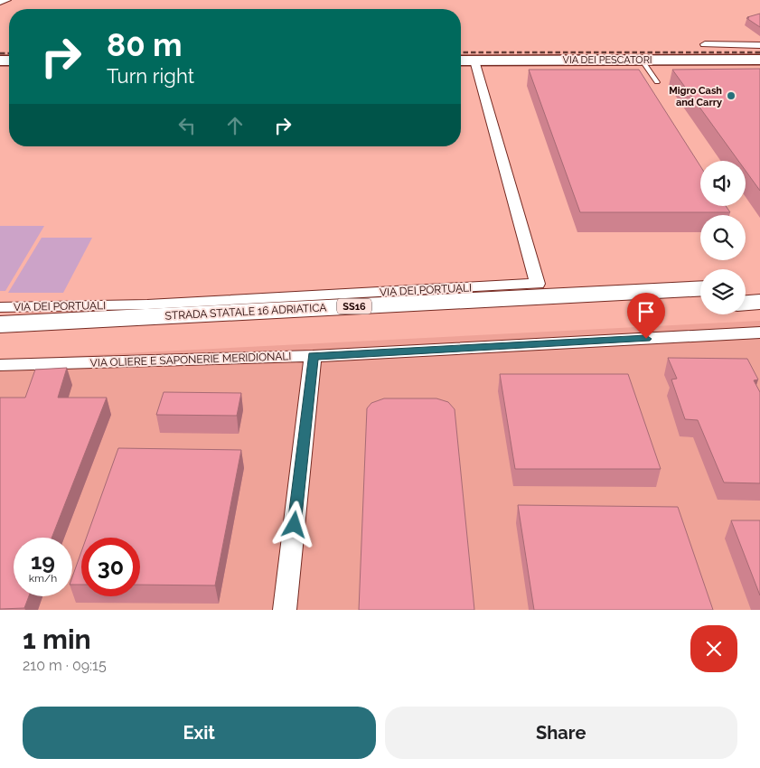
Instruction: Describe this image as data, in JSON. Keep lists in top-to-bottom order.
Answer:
{
  "streets": {
    "highway": ["SS16", "STRADA STATALE 16 ADRIATICA"],
    "street": ["VIA DEI PESCATORI", "VIA DEI PORTUALI", "VIA OLIERE E SAPONERIE MERIDIONALI"]
  },
  "crossings": [
    ["VIA DEI PESCATORI", "VIA DEI PORTUALI"]
  ],
  "places": ["Migro Cash and Carry"],
  "page": {
    "turn": ["80 m", "Turn right"],
    "speed": "19 km/h",
    "limit": "30",
    "heading": ["1 min", "210 m · 09:15"],
    "buttons": ["Exit", "Share"]
  }
}
